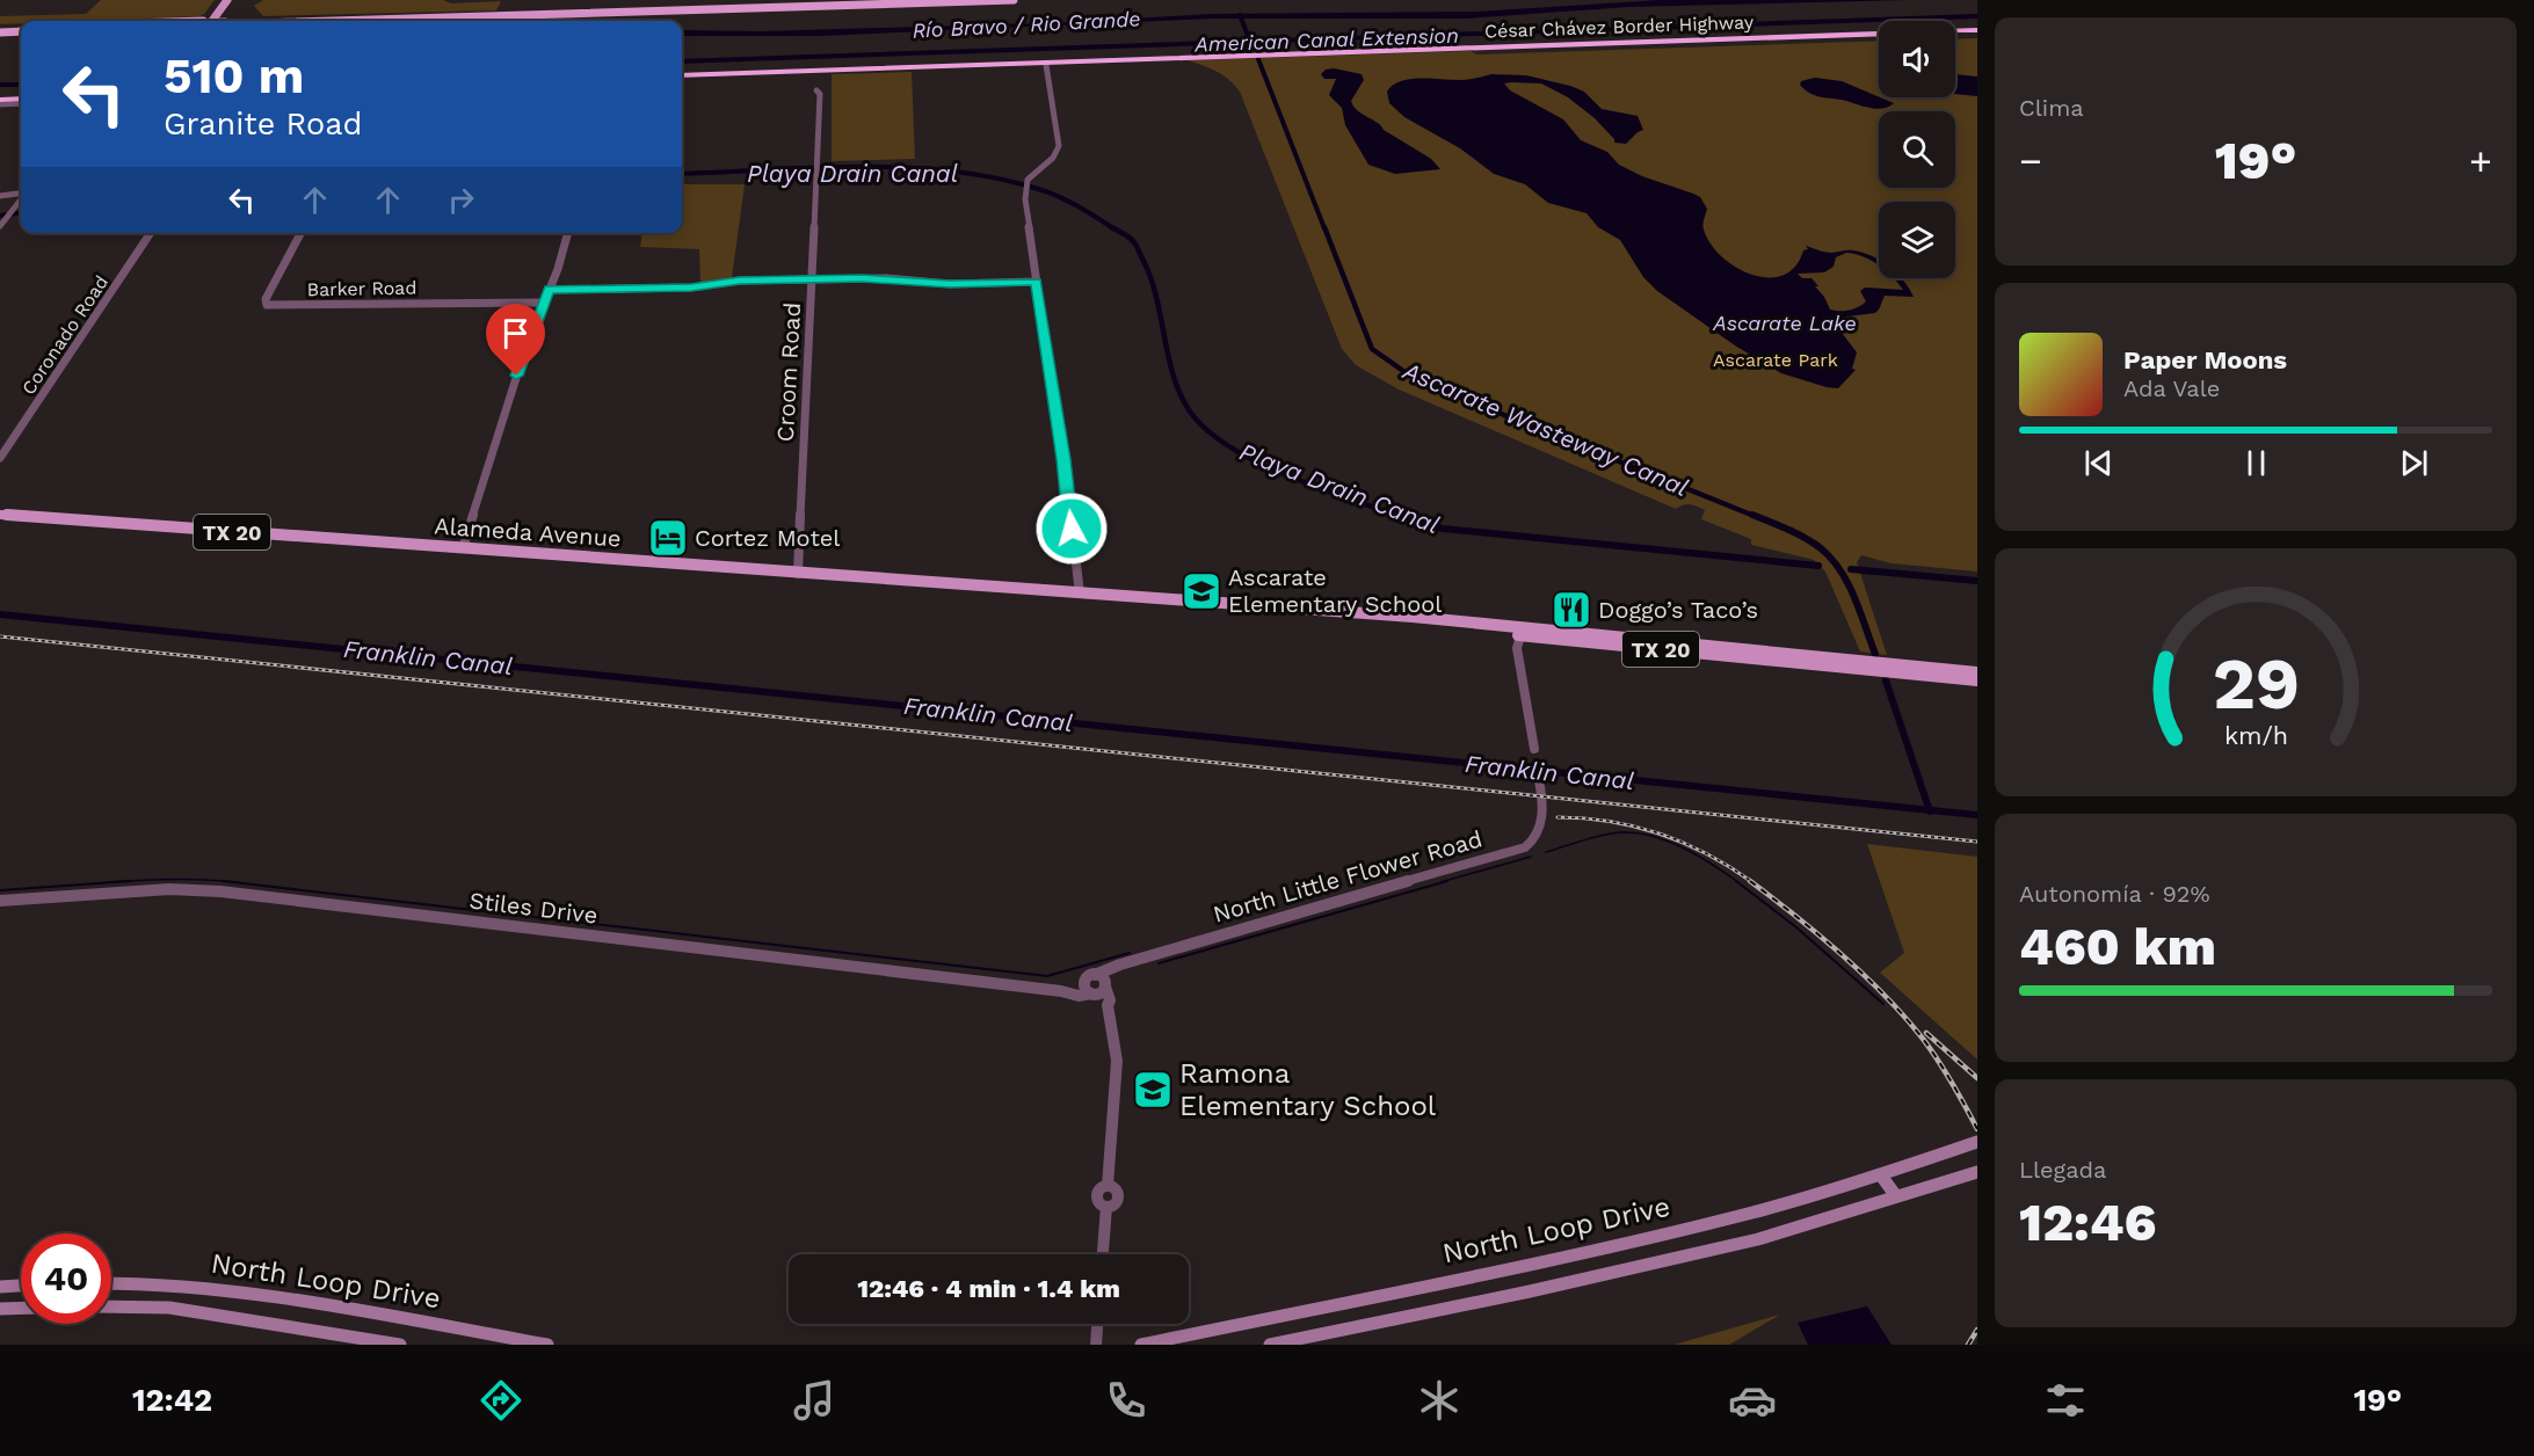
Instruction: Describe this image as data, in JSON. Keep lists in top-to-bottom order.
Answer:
{
  "streets": {
    "highway": ["César Chávez Border Highway"],
    "main road": ["TX 20", "Alameda Avenue", "North Loop Drive"],
    "street": [
      "Barker Road",
      "Coronado Road",
      "Croom Road",
      "North Little Flower Road",
      "Stiles Drive"
    ]
  },
  "crossings": [
    ["Croom Road", "Alameda Avenue"]
  ],
  "water": [
    "Río Bravo / Rio Grande",
    "American Canal Extension",
    "Playa Drain Canal",
    "Ascarate Lake",
    "Ascarate Wasteway Canal",
    "Franklin Canal"
  ],
  "parks": ["Ascarate Park"],
  "places": {
    "hotel": ["Cortez Motel"],
    "school or university": ["Ascarate Elementary School", "Ramona Elementary School"],
    "restaurant": ["Doggo’s Taco’s"]
  },
  "page": {
    "tile": [
      "Clima",
      ["Autonomía · 92%", "460 km"],
      ["Llegada", "12:46"]
    ],
    "turn": ["510 m", "Granite Road"],
    "heat": ["−", "19°", "+"],
    "song": ["Paper Moons", "Ada Vale"],
    "limit": "40",
    "trip": "12:46 · 4 min · 1.4 km",
    "tabs": ["12:42", "19°"],
    "gauge": ["29", "km/h"]
  }
}
